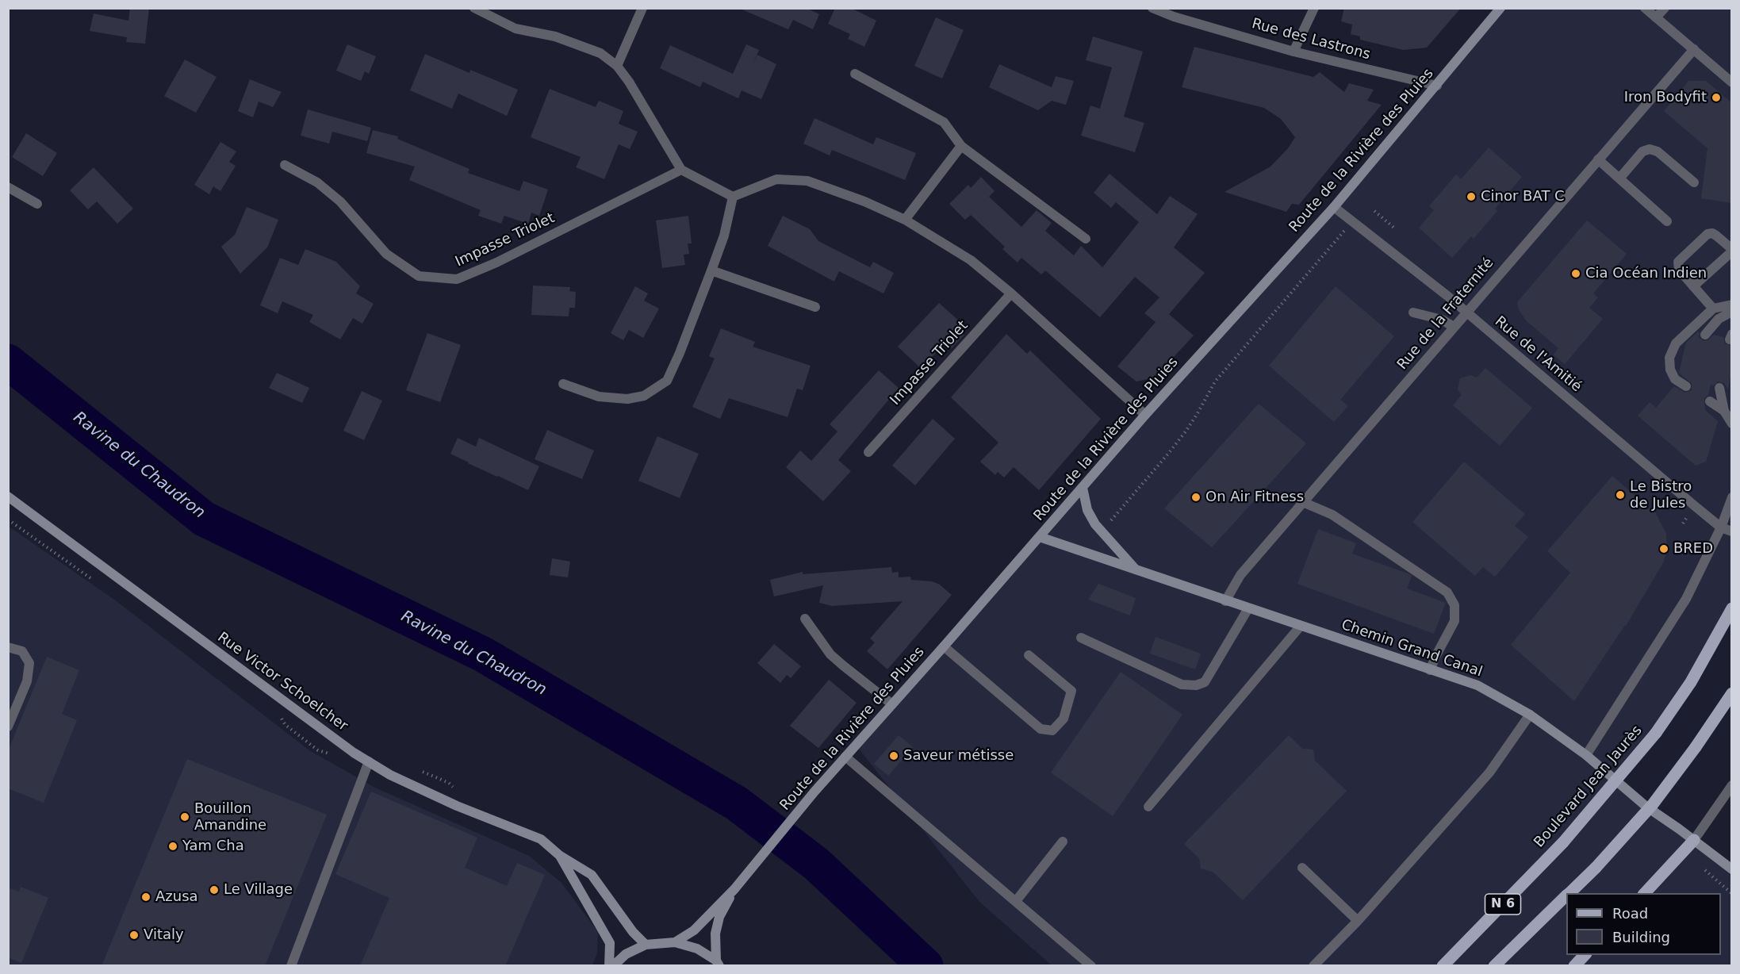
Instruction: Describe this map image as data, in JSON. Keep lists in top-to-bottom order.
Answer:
{
  "streets": {
    "main road": [
      "Route de la Rivière des Pluies",
      "Chemin Grand Canal",
      "Rue Victor Schoelcher",
      "Boulevard Jean Jaurès",
      "N 6"
    ],
    "street": [
      "Rue des Lastrons",
      "Impasse Triolet",
      "Rue de la Fraternité",
      "Rue de l'Amitié"
    ]
  },
  "crossings": [
    ["Rue des Lastrons", "Route de la Rivière des Pluies"],
    ["Route de la Rivière des Pluies", "Rue de l'Amitié"],
    ["Route de la Rivière des Pluies", "Chemin Grand Canal"],
    ["Rue de la Fraternité", "Rue de l'Amitié"],
    ["Rue de la Fraternité", "Chemin Grand Canal"]
  ],
  "water": ["Ravine du Chaudron"],
  "places": [
    "Iron Bodyfit",
    "Cinor BAT C",
    "Cia Océan Indien",
    "Le Bistro de Jules",
    "On Air Fitness",
    "BRED",
    "Saveur métisse",
    "Bouillon Amandine",
    "Yam Cha",
    "Le Village",
    "Azusa",
    "Vitaly"
  ],
  "legend": ["Road", "Building"]
}
